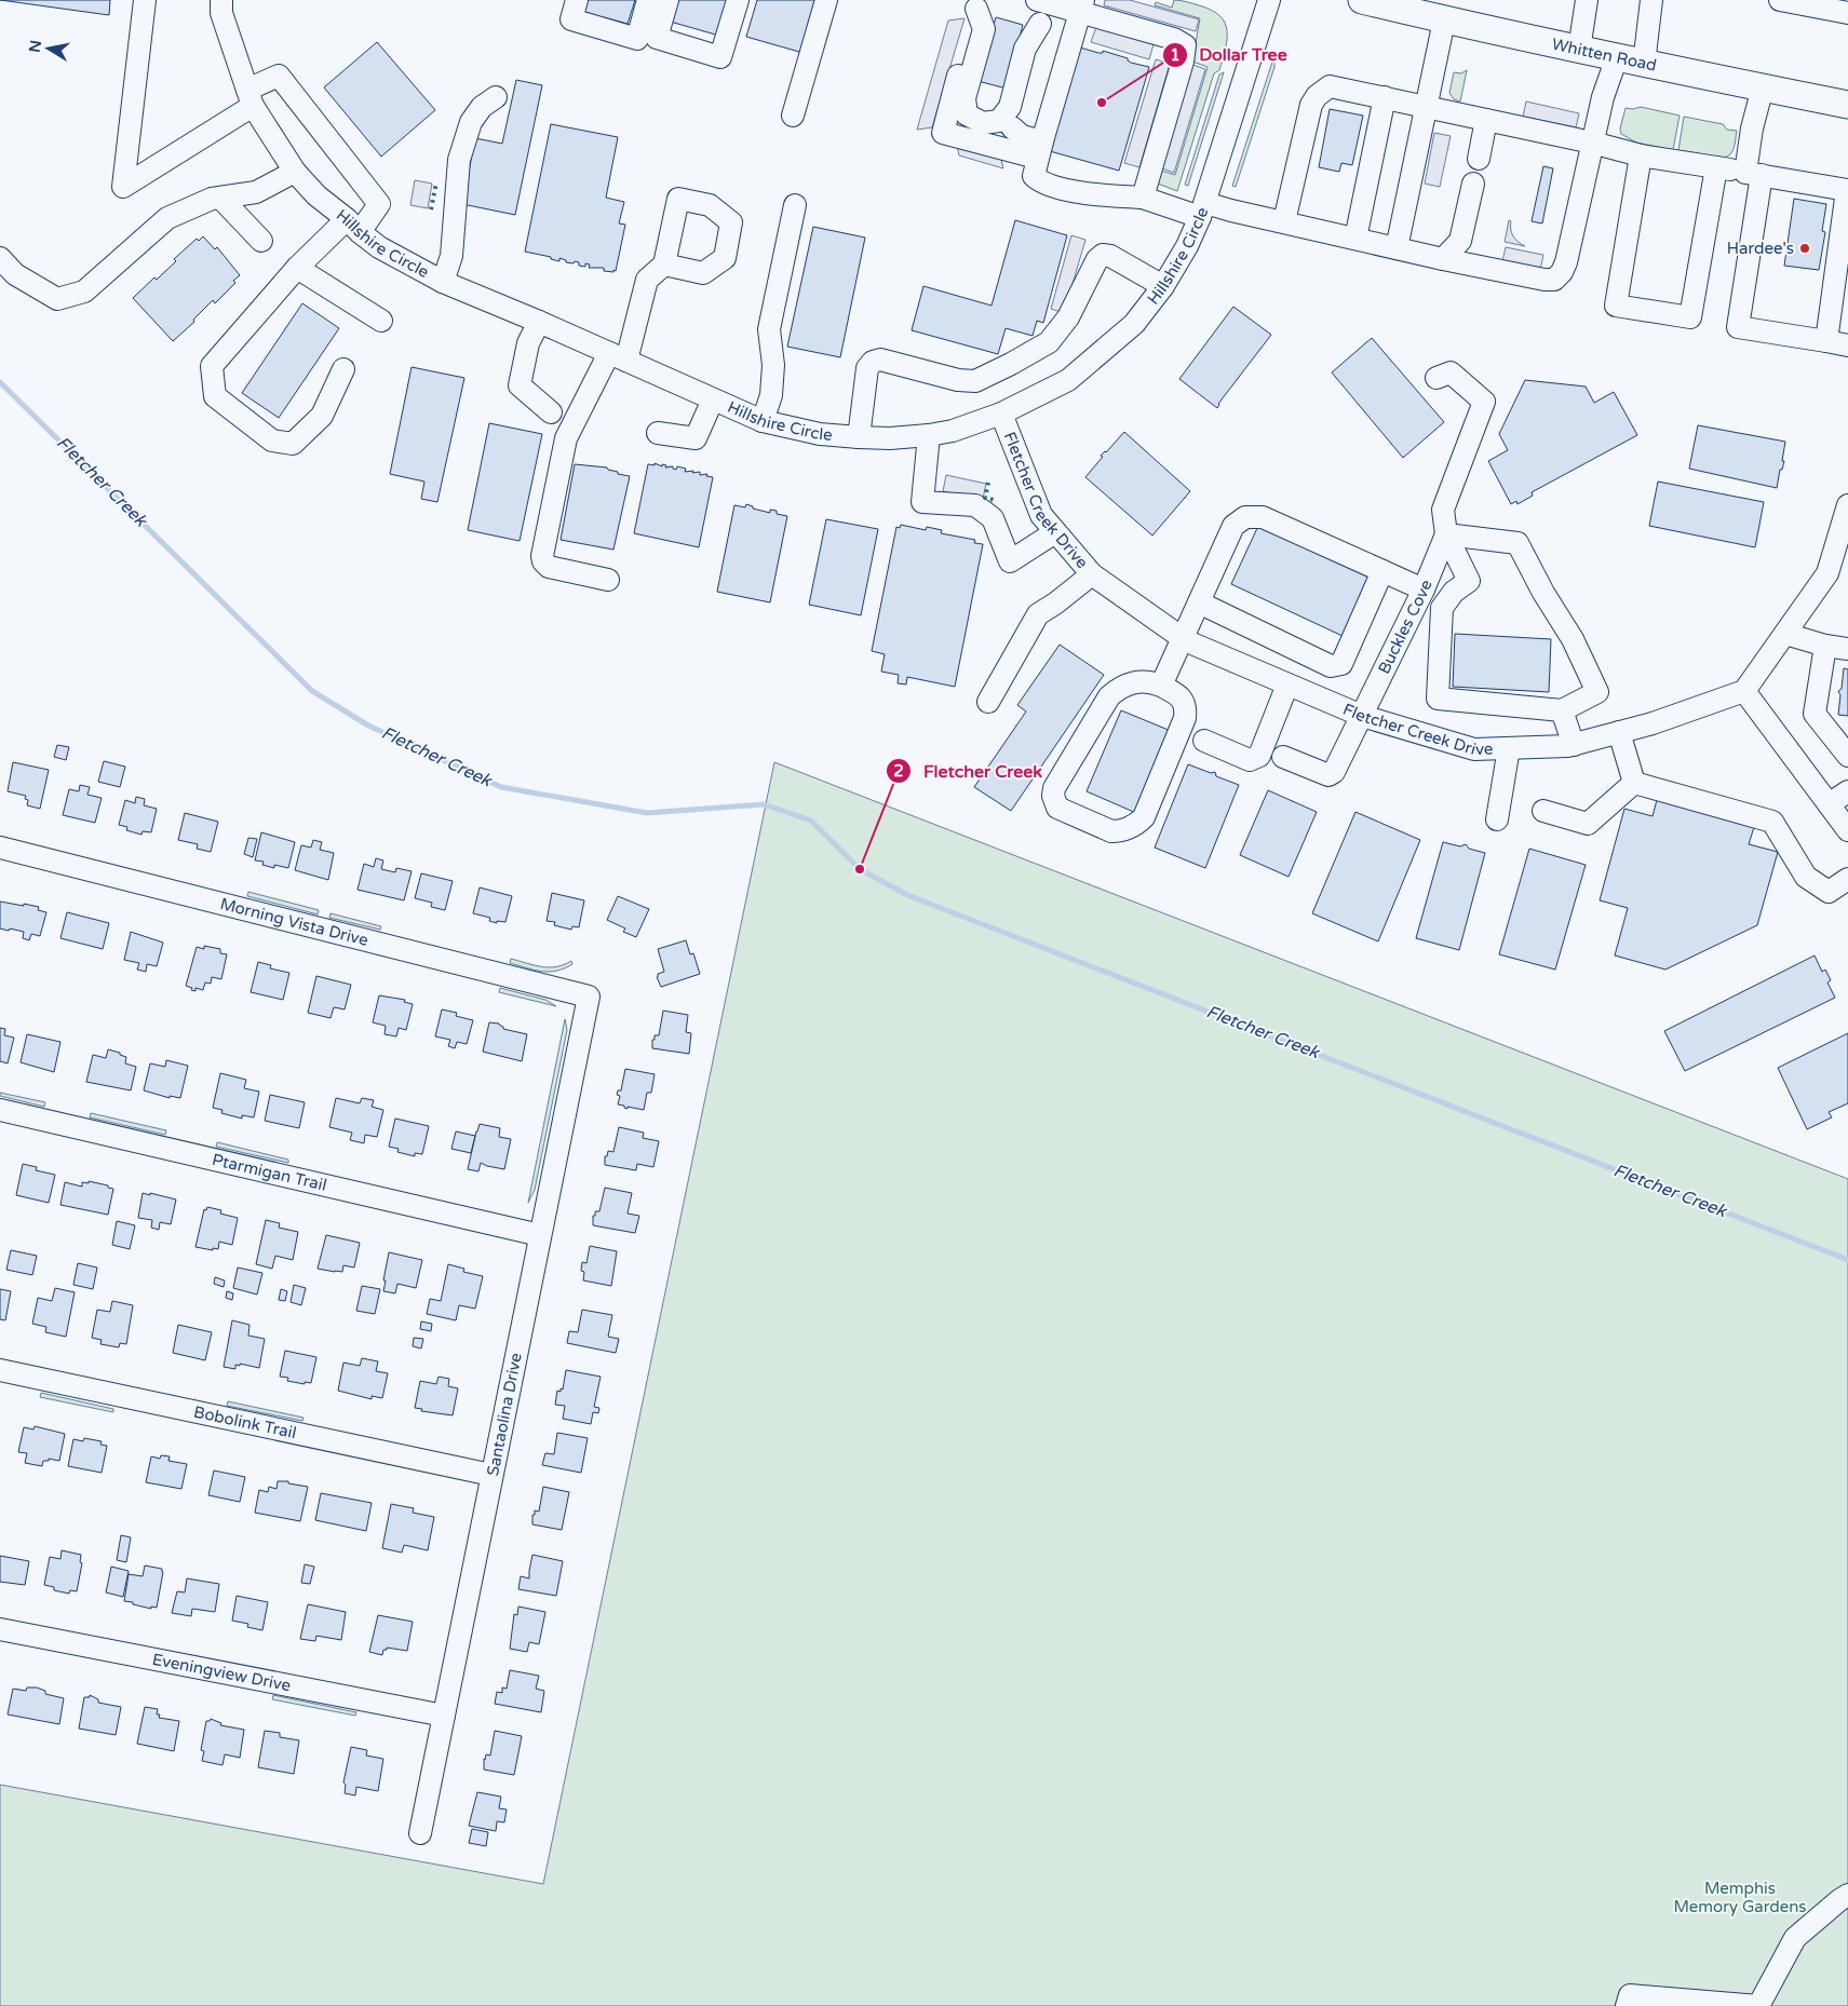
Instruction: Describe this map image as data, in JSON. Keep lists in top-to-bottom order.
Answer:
{
  "streets": {
    "main road": ["Whitten Road"],
    "street": [
      "Hillshire Circle",
      "Fletcher Creek Drive",
      "Buckles Cove",
      "Morning Vista Drive",
      "Ptarmigan Trail",
      "Santaolina Drive",
      "Bobolink Trail",
      "Eveningview Drive"
    ]
  },
  "crossings": [
    ["Hillshire Circle", "Fletcher Creek Drive"],
    ["Fletcher Creek Drive", "Buckles Cove"],
    ["Morning Vista Drive", "Santaolina Drive"],
    ["Ptarmigan Trail", "Santaolina Drive"],
    ["Santaolina Drive", "Bobolink Trail"],
    ["Santaolina Drive", "Eveningview Drive"]
  ],
  "water": ["Fletcher Creek"],
  "parks": ["Memphis Memory Gardens"],
  "places": ["Dollar Tree", "Hardee's", "Fletcher Creek"],
  "north": "left"
}
